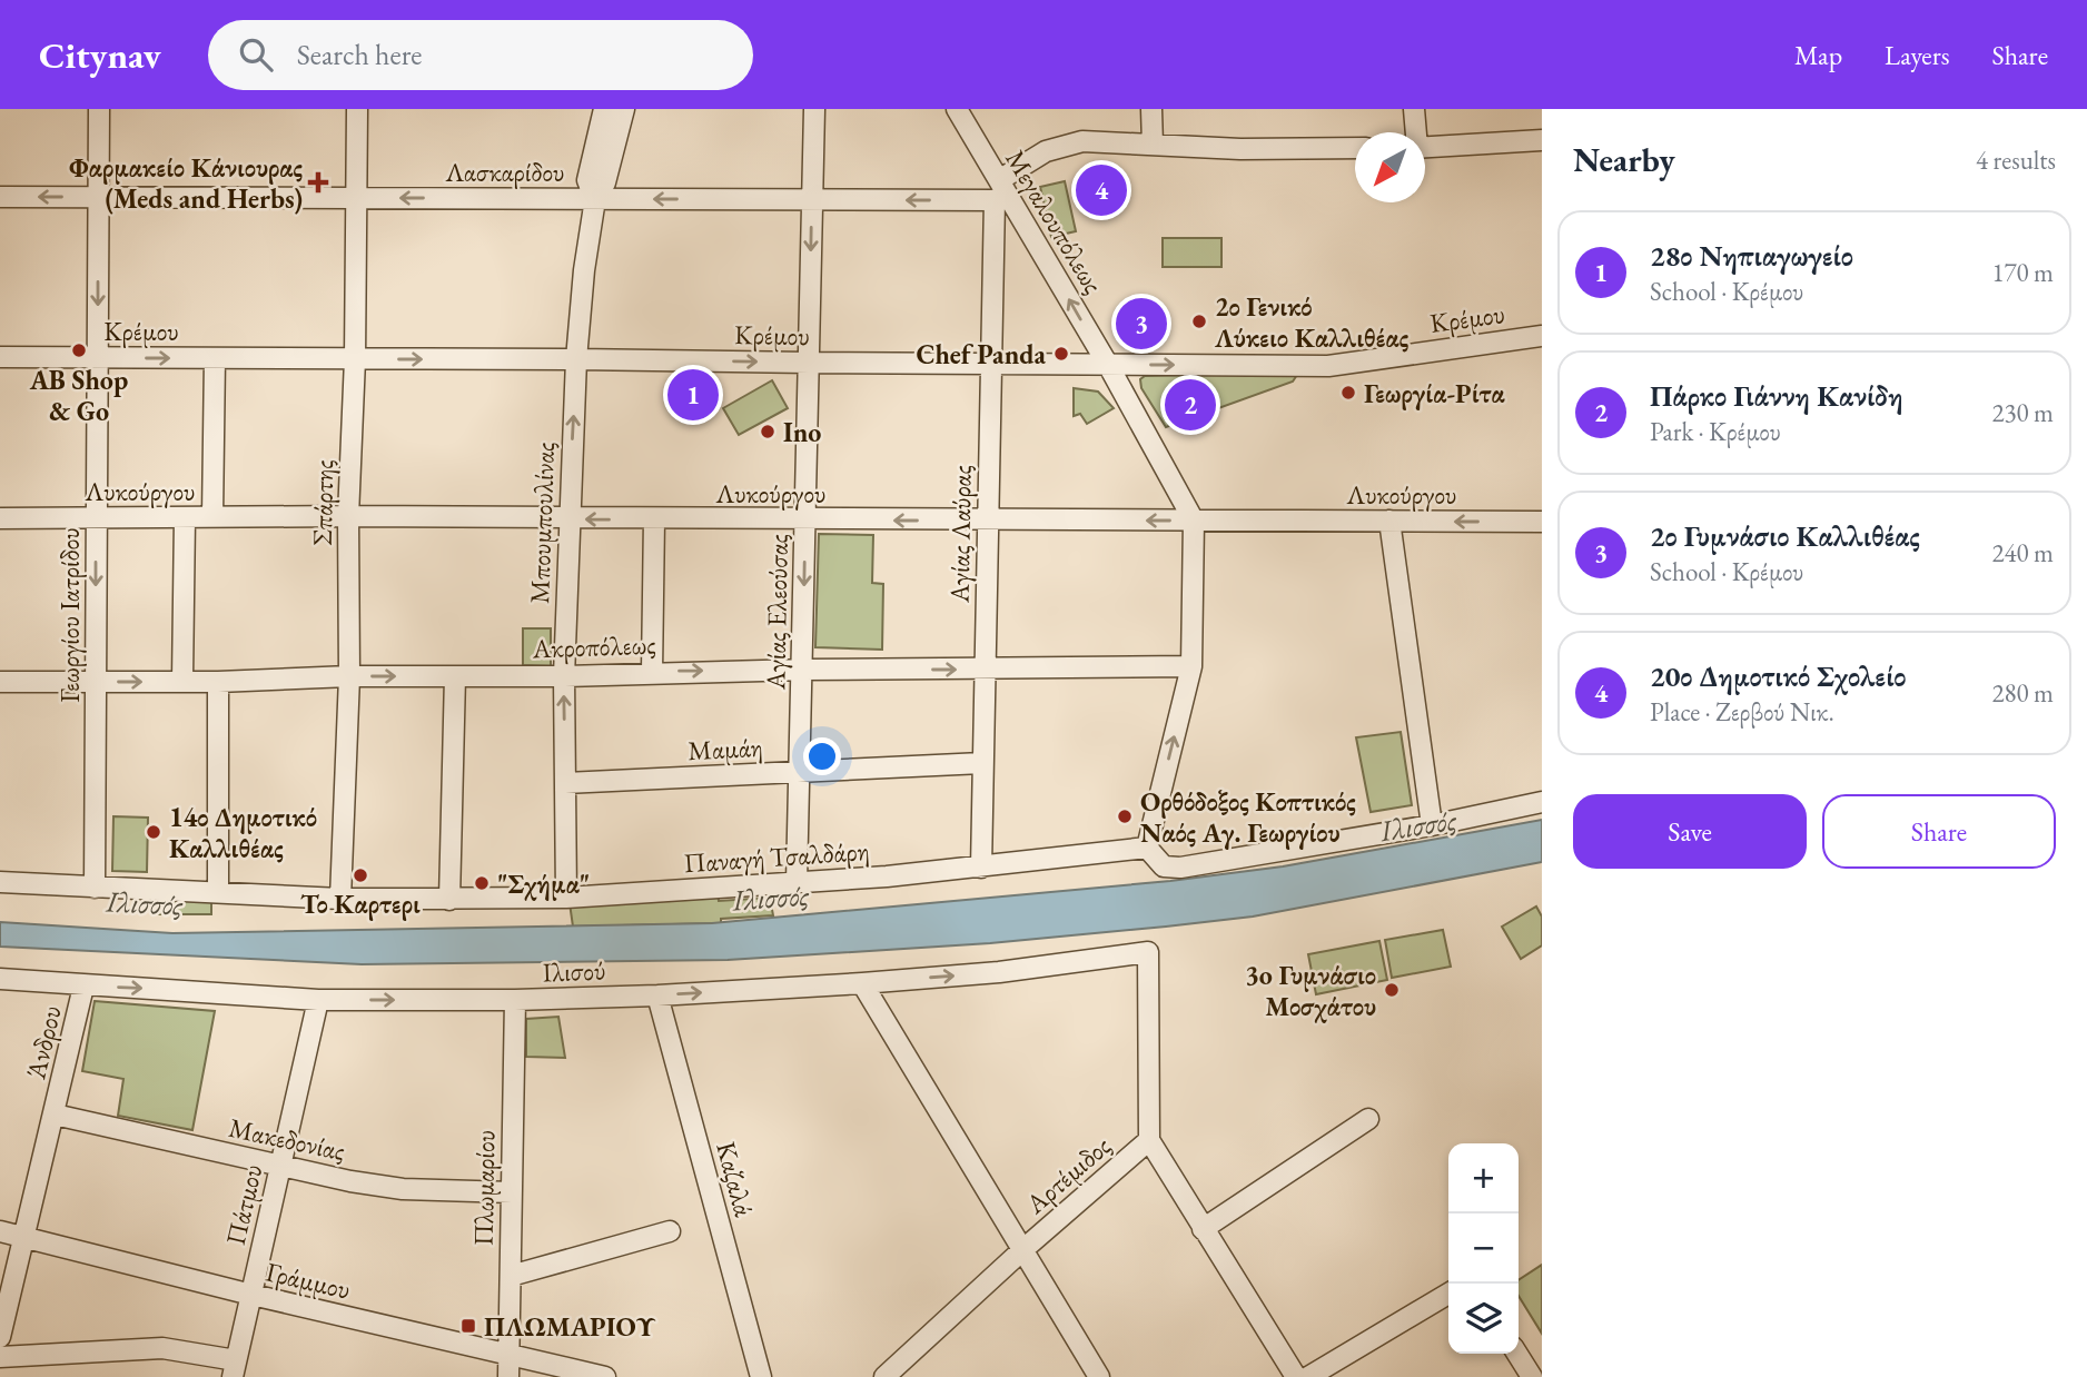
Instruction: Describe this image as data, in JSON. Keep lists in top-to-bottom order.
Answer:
{
  "streets": {
    "street": [
      "Λασκαρίδου",
      "Μεγαλουπόλεως",
      "Κρέμου",
      "Λυκούργου",
      "Σπάρτης",
      "Μπουμπουλίνας",
      "Αγίας Λαύρας",
      "Αγίας Ελεούσας",
      "Γεωργίου Ιατρίδου",
      "Ακροπόλεως",
      "Μαμάη",
      "Παναγή Τσαλδάρη",
      "Ιλισού",
      "Άνδρου",
      "Μακεδονίας",
      "Αρτέμιδος",
      "Καζαλά",
      "Πλωμαρίου",
      "Πάτμου",
      "Γράμμου"
    ]
  },
  "crossings": [
    ["Λασκαρίδου", "Μεγαλουπόλεως"],
    ["Λασκαρίδου", "Σπάρτης"],
    ["Λασκαρίδου", "Μπουμπουλίνας"],
    ["Λασκαρίδου", "Αγίας Λαύρας"],
    ["Λασκαρίδου", "Αγίας Ελεούσας"],
    ["Λασκαρίδου", "Γεωργίου Ιατρίδου"],
    ["Μεγαλουπόλεως", "Κρέμου"],
    ["Μεγαλουπόλεως", "Λυκούργου"],
    ["Μεγαλουπόλεως", "Αγίας Λαύρας"],
    ["Μεγαλουπόλεως", "Ακροπόλεως"],
    ["Μεγαλουπόλεως", "Παναγή Τσαλδάρη"],
    ["Κρέμου", "Σπάρτης"],
    ["Κρέμου", "Μπουμπουλίνας"],
    ["Κρέμου", "Αγίας Λαύρας"],
    ["Κρέμου", "Αγίας Ελεούσας"],
    ["Κρέμου", "Γεωργίου Ιατρίδου"],
    ["Λυκούργου", "Σπάρτης"],
    ["Λυκούργου", "Μπουμπουλίνας"],
    ["Λυκούργου", "Αγίας Λαύρας"],
    ["Λυκούργου", "Αγίας Ελεούσας"],
    ["Λυκούργου", "Γεωργίου Ιατρίδου"],
    ["Σπάρτης", "Ακροπόλεως"],
    ["Σπάρτης", "Παναγή Τσαλδάρη"],
    ["Μπουμπουλίνας", "Ακροπόλεως"],
    ["Μπουμπουλίνας", "Μαμάη"],
    ["Μπουμπουλίνας", "Παναγή Τσαλδάρη"],
    ["Αγίας Λαύρας", "Ακροπόλεως"],
    ["Αγίας Λαύρας", "Μαμάη"],
    ["Αγίας Λαύρας", "Παναγή Τσαλδάρη"],
    ["Αγίας Ελεούσας", "Ακροπόλεως"],
    ["Αγίας Ελεούσας", "Μαμάη"],
    ["Αγίας Ελεούσας", "Παναγή Τσαλδάρη"],
    ["Γεωργίου Ιατρίδου", "Ακροπόλεως"],
    ["Γεωργίου Ιατρίδου", "Παναγή Τσαλδάρη"],
    ["Ιλισού", "Άνδρου"],
    ["Ιλισού", "Αρτέμιδος"],
    ["Ιλισού", "Καζαλά"],
    ["Ιλισού", "Πλωμαρίου"],
    ["Ιλισού", "Πάτμου"],
    ["Άνδρου", "Μακεδονίας"],
    ["Άνδρου", "Γράμμου"],
    ["Μακεδονίας", "Πλωμαρίου"],
    ["Μακεδονίας", "Πάτμου"],
    ["Πλωμαρίου", "Γράμμου"],
    ["Πάτμου", "Γράμμου"]
  ],
  "one_way": [
    "Λασκαρίδου",
    "Μεγαλουπόλεως",
    "Κρέμου",
    "Λυκούργου",
    "Ακροπόλεως",
    "Ιλισού"
  ],
  "water": ["Ιλισσός"],
  "places": {
    "health": ["Φαρμακείο Κάνιουρας (Meds and Herbs)"],
    "other": [
      "2ο Γενικό Λύκειο Καλλιθέας",
      "AB Shop & Go",
      "Chef Panda",
      "Γεωργία-Ρίτα",
      "Ino",
      "Ορθόδοξος Κοπτικός Ναός Αγ. Γεωργίου",
      "14ο Δημοτικό Καλλιθέας",
      "Το Καρτερι",
      "\"Σχήμα\"",
      "3o Γυμνάσιο Μοσχάτου"
    ],
    "transit": ["ΠΛΩΜΑΡΙΟΥ"]
  },
  "north": "bottom left",
  "page": {
    "header": "Citynav",
    "search": "Search here",
    "nav": ["Map", "Layers", "Share"],
    "heading": ["Nearby", "4 results"],
    "pins": [
      "4",
      "3",
      "1",
      "2"
    ],
    "list": [
      {
        "mark": "1",
        "name": "28ο Νηπιαγωγείο",
        "note": "School · Κρέμου",
        "value": "170 m"
      },
      {
        "mark": "2",
        "name": "Πάρκο Γιάννη Κανίδη",
        "note": "Park · Κρέμου",
        "value": "230 m"
      },
      {
        "mark": "3",
        "name": "2ο Γυμνάσιο Καλλιθέας",
        "note": "School · Κρέμου",
        "value": "240 m"
      },
      {
        "mark": "4",
        "name": "20ο Δημοτικό Σχολείο",
        "note": "Place · Ζερβού Νικ.",
        "value": "280 m"
      }
    ],
    "buttons": ["Save", "Share"],
    "map_buttons": ["+", "−"]
  }
}
